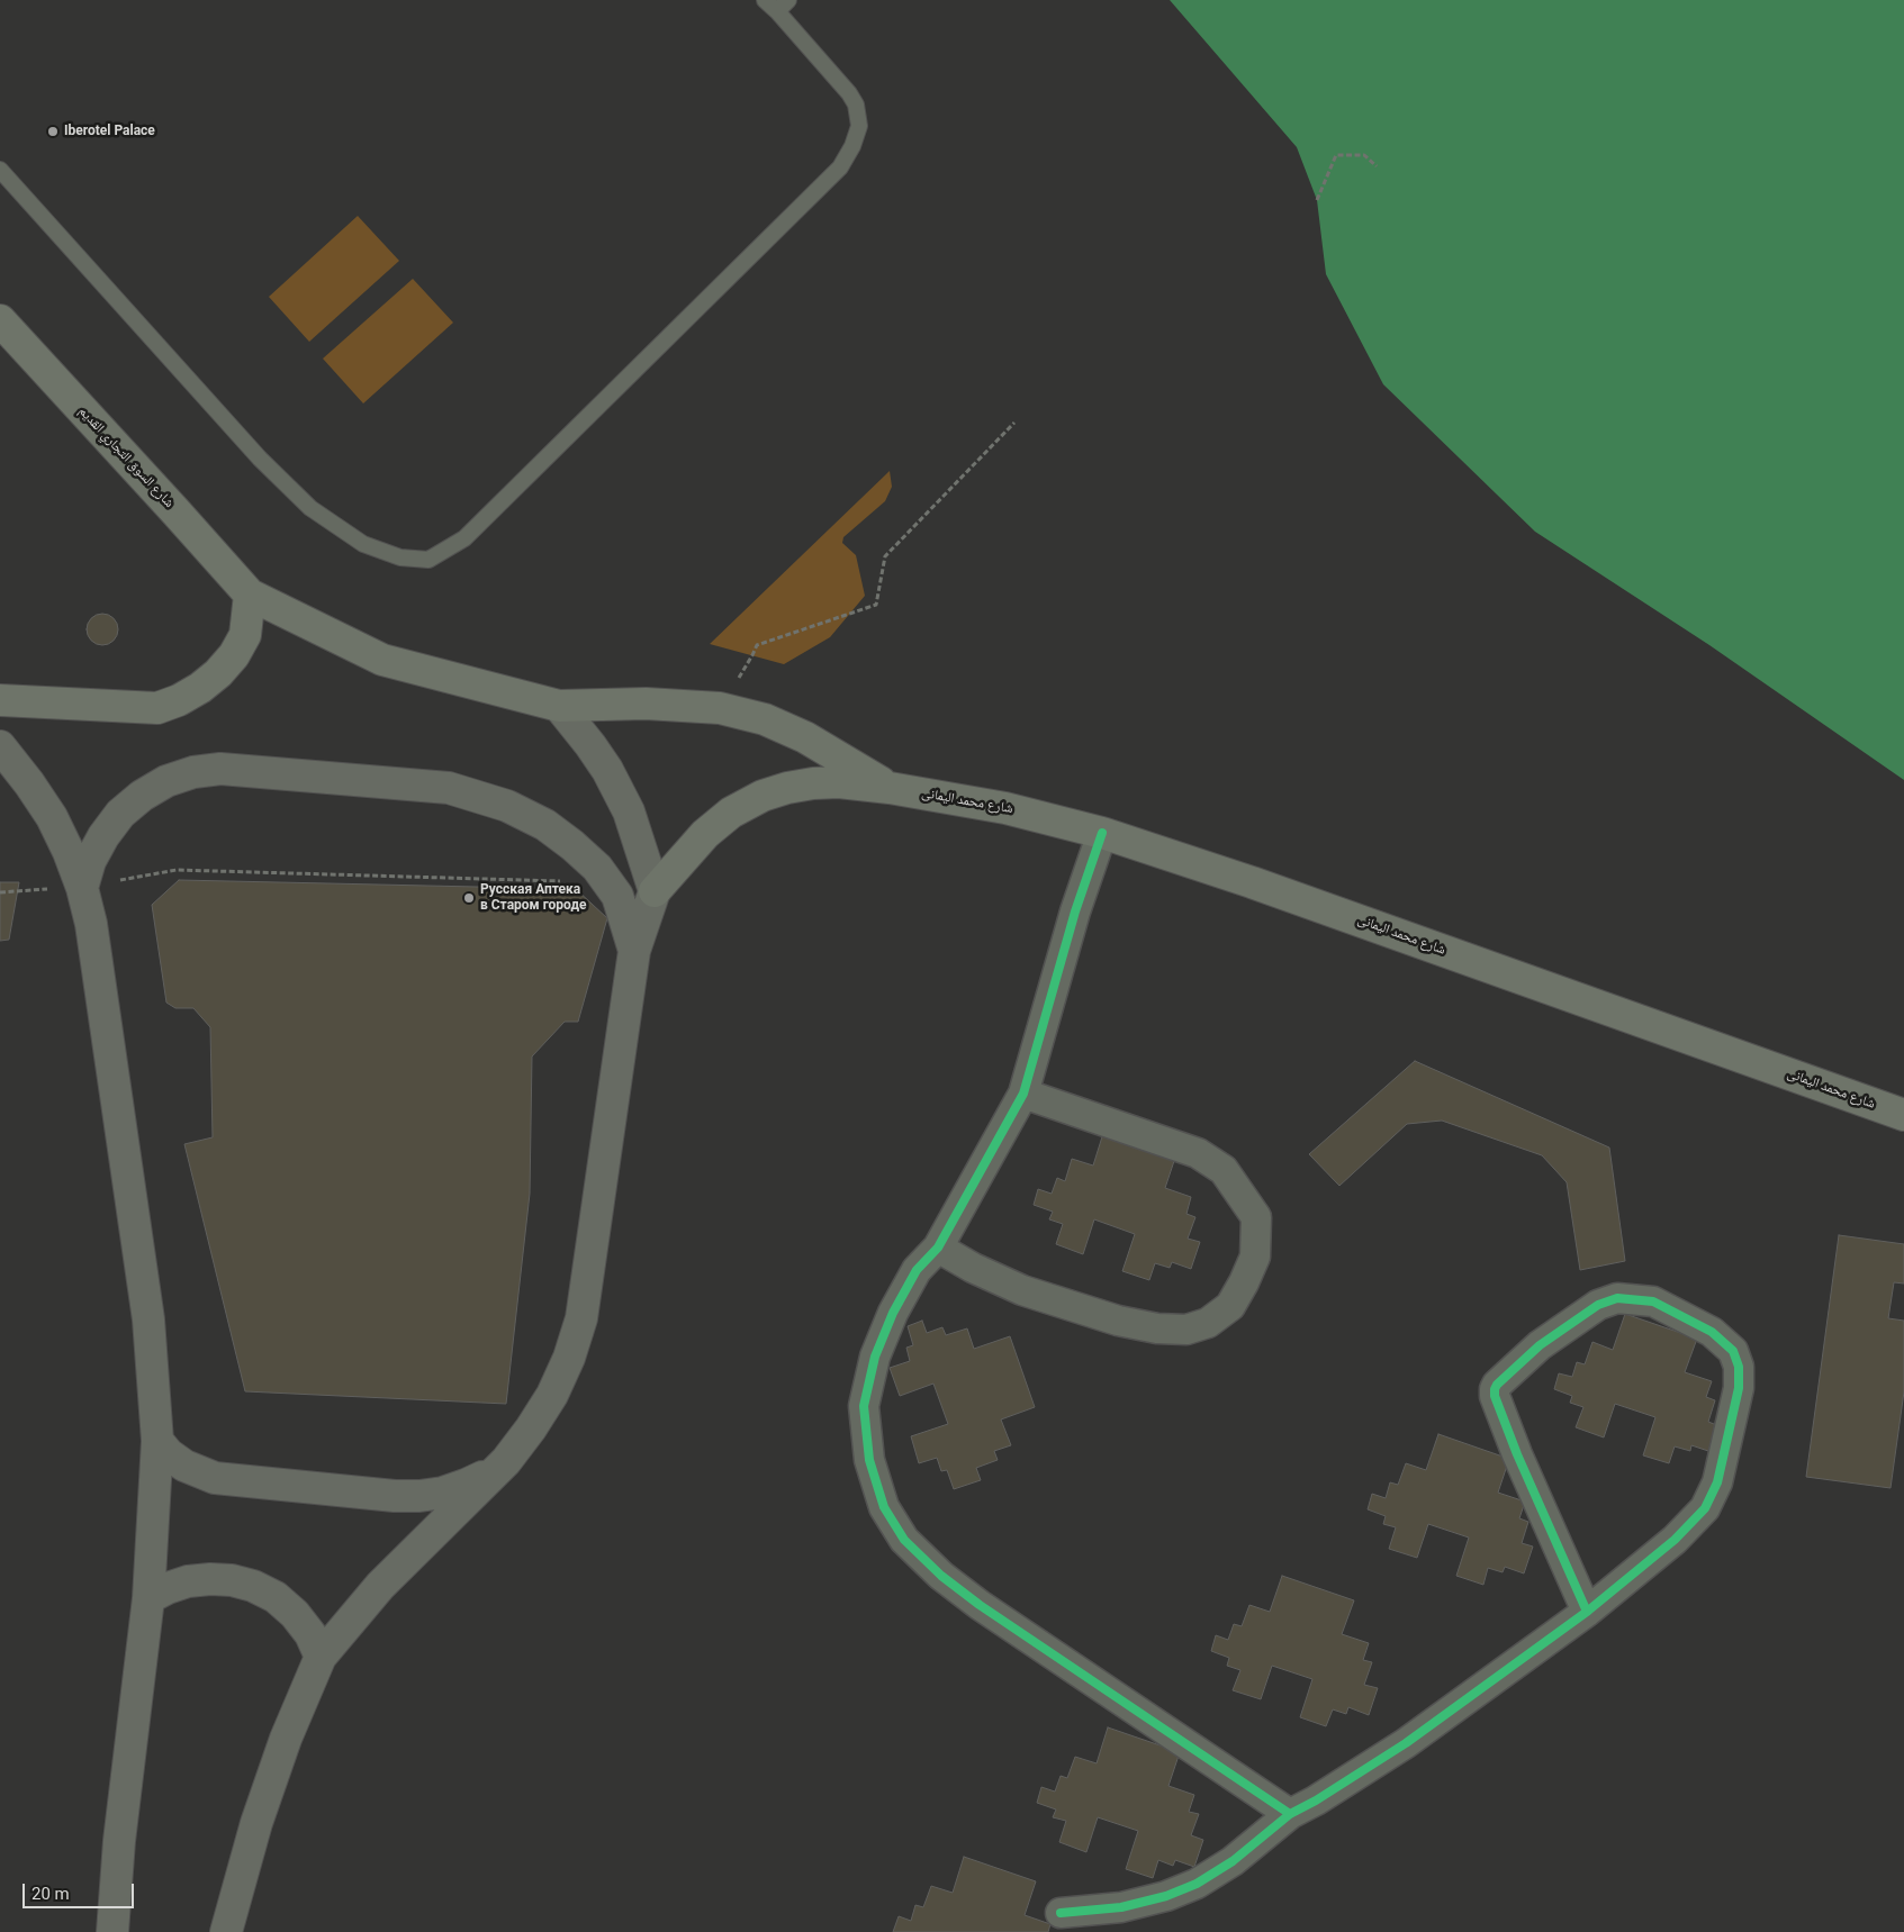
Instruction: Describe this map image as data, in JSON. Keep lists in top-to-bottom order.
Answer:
{
  "streets": {
    "main road": ["شارع السوق التجاري القديم", "شارع محمد اليمانى"]
  },
  "crossings": [
    ["شارع السوق التجاري القديم", "شارع محمد اليمانى"]
  ],
  "places": ["Iberotel Palace", "Русская Аптека в Старом городе"],
  "scale_bar": "20 m"
}
